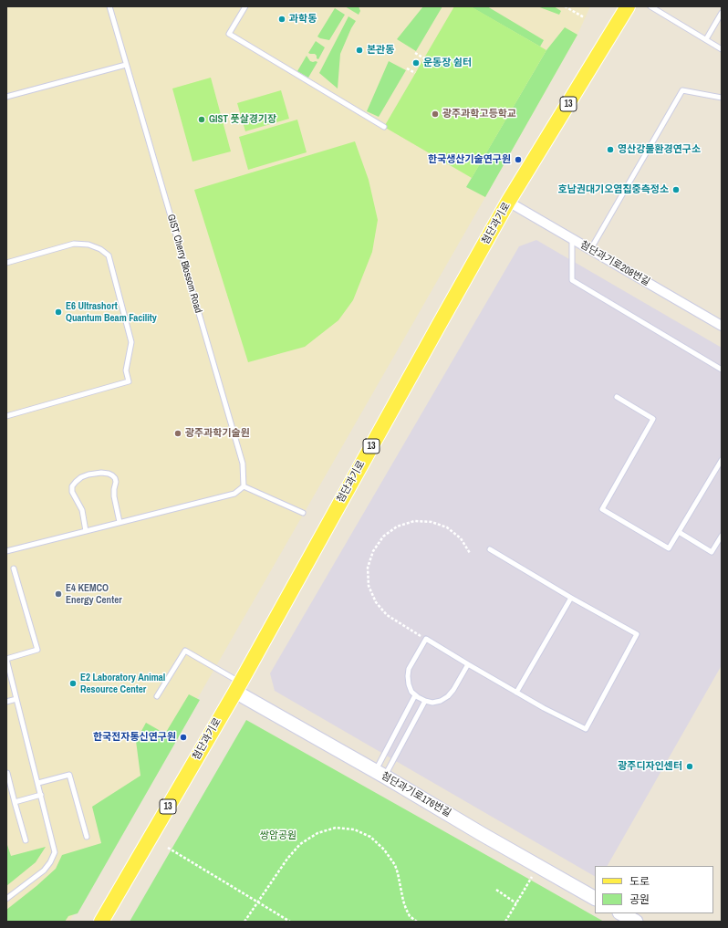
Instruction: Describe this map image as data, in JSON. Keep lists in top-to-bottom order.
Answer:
{
  "streets": {
    "main road": ["13", "첨단과기로"],
    "street": ["첨단과기로208번길", "첨단과기로176번길"],
    "lane": ["GIST Cherry Blossom Road"]
  },
  "crossings": [
    ["첨단과기로", "첨단과기로208번길"],
    ["첨단과기로", "첨단과기로176번길"]
  ],
  "parks": ["쌍암공원"],
  "places": [
    "과학동",
    "본관동",
    "운동장 쉼터",
    "광주과학고등학교",
    "GIST 풋살경기장",
    "영산강물환경연구소",
    "한국생산기술연구원",
    "호남권대기오염집중측정소",
    "E6 Ultrashort Quantum Beam Facility",
    "광주과학기술원",
    "E4 KEMCO Energy Center",
    "E2 Laboratory Animal Resource Center",
    "한국전자통신연구원",
    "광주디자인센터"
  ],
  "legend": ["도로", "공원"]
}
